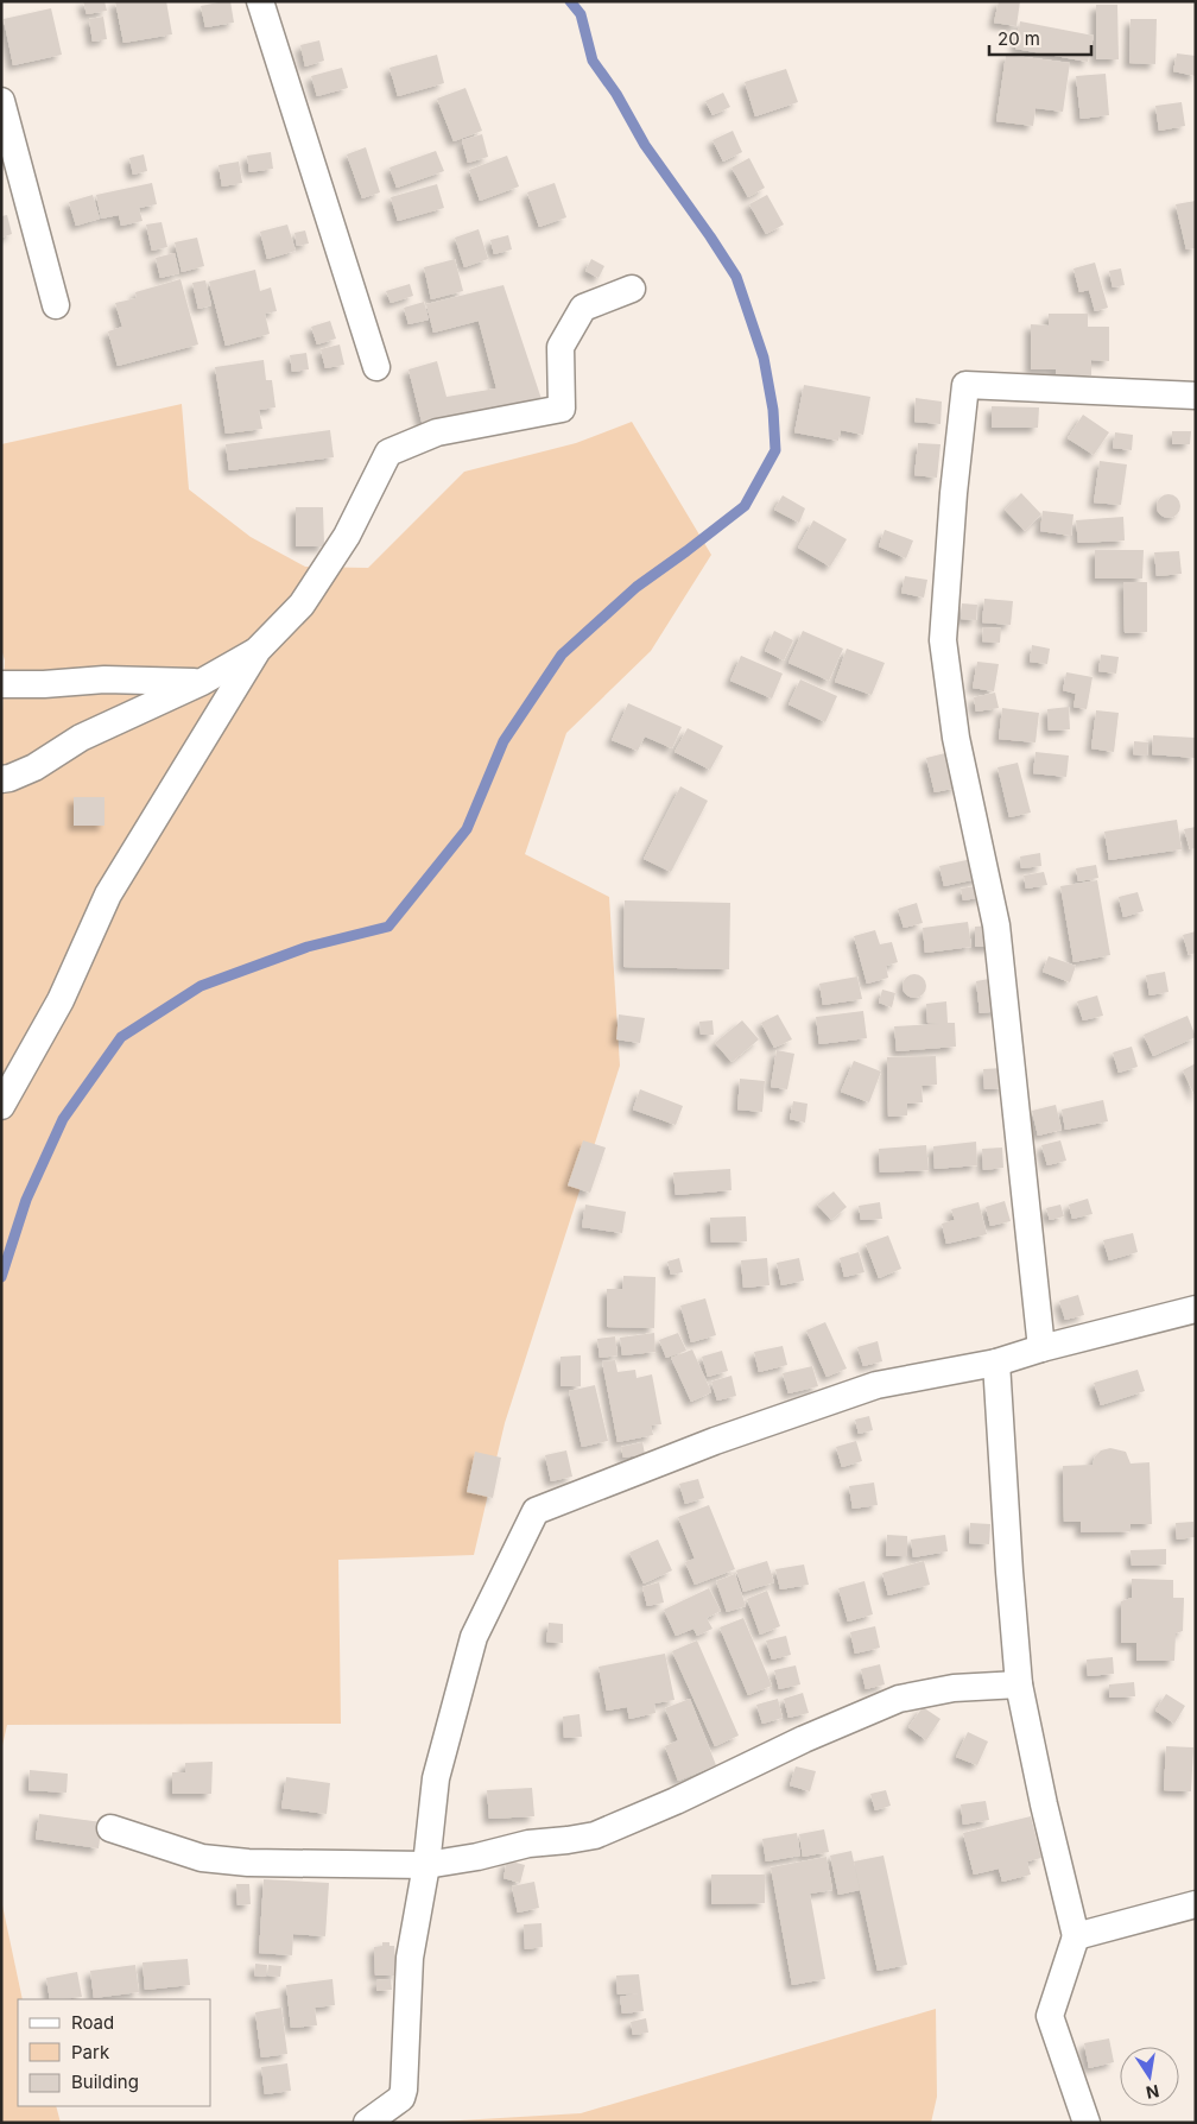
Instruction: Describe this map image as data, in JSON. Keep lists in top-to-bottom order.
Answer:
{
  "legend": ["Road", "Park", "Building"],
  "scale_bar": "20 m",
  "north": "bottom"
}
